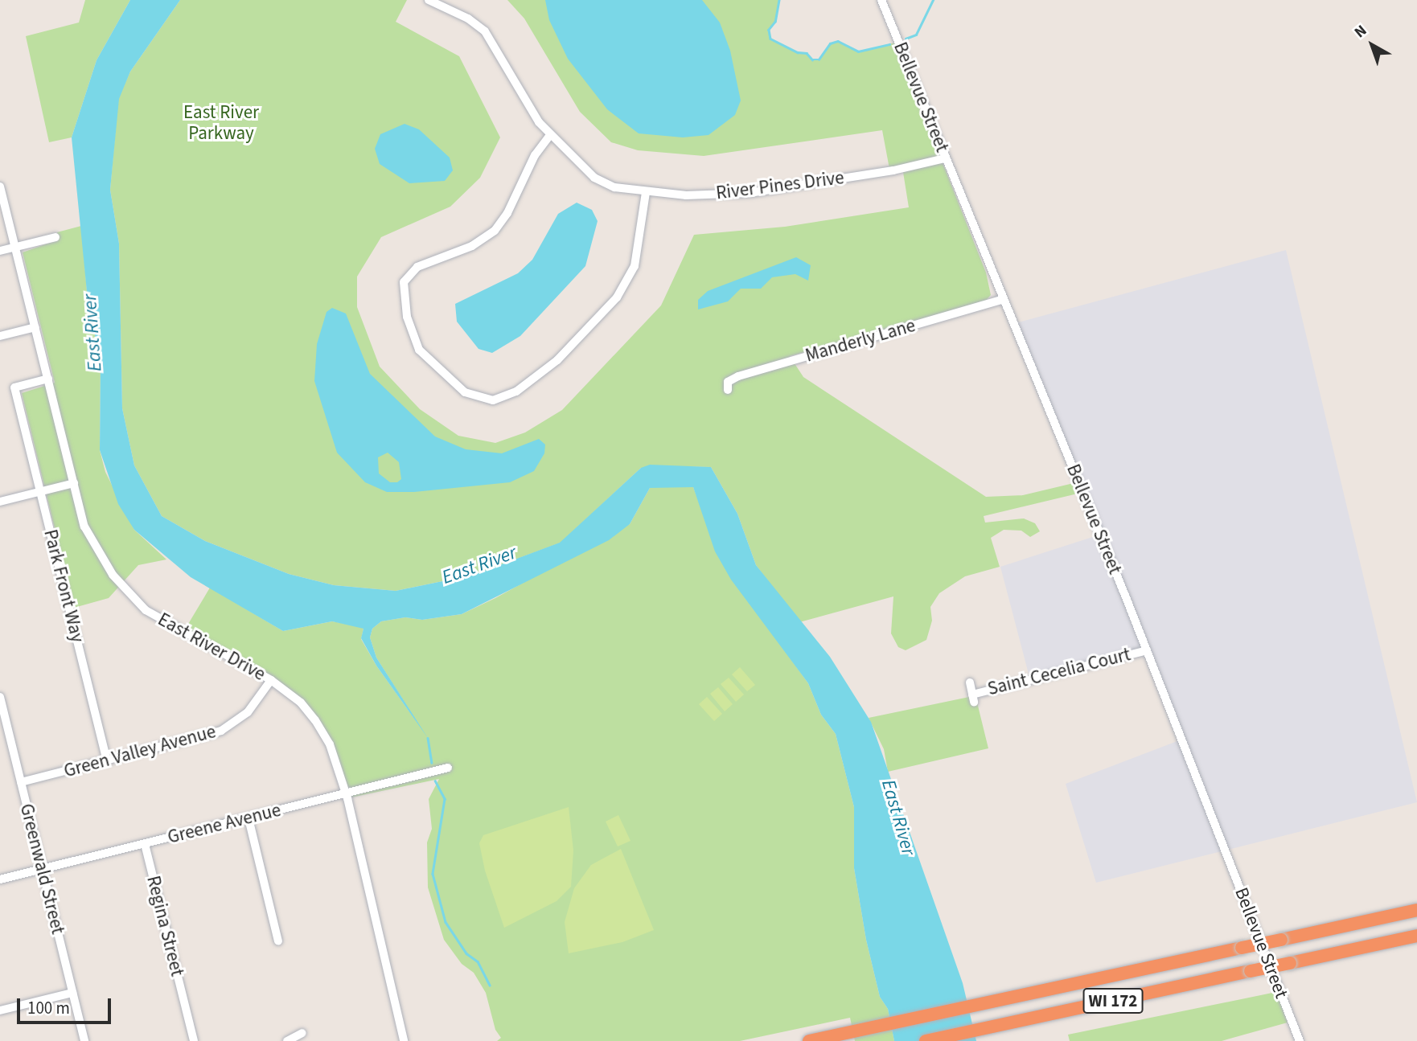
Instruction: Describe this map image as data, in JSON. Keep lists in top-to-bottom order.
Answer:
{
  "streets": {
    "highway": ["WI 172"],
    "street": [
      "Bellevue Street",
      "River Pines Drive",
      "Manderly Lane",
      "Park Front Way",
      "East River Drive",
      "Saint Cecelia Court",
      "Green Valley Avenue",
      "Greene Avenue",
      "Greenwald Street",
      "Regina Street"
    ]
  },
  "crossings": [
    ["Bellevue Street", "River Pines Drive"],
    ["Bellevue Street", "Manderly Lane"],
    ["Bellevue Street", "Saint Cecelia Court"],
    ["Park Front Way", "East River Drive"],
    ["Park Front Way", "Green Valley Avenue"],
    ["East River Drive", "Green Valley Avenue"],
    ["East River Drive", "Greene Avenue"],
    ["Green Valley Avenue", "Greenwald Street"],
    ["Greene Avenue", "Greenwald Street"],
    ["Greene Avenue", "Regina Street"]
  ],
  "water": ["East River"],
  "parks": ["East River Parkway"],
  "scale_bar": "100 m",
  "north": "top left"
}
